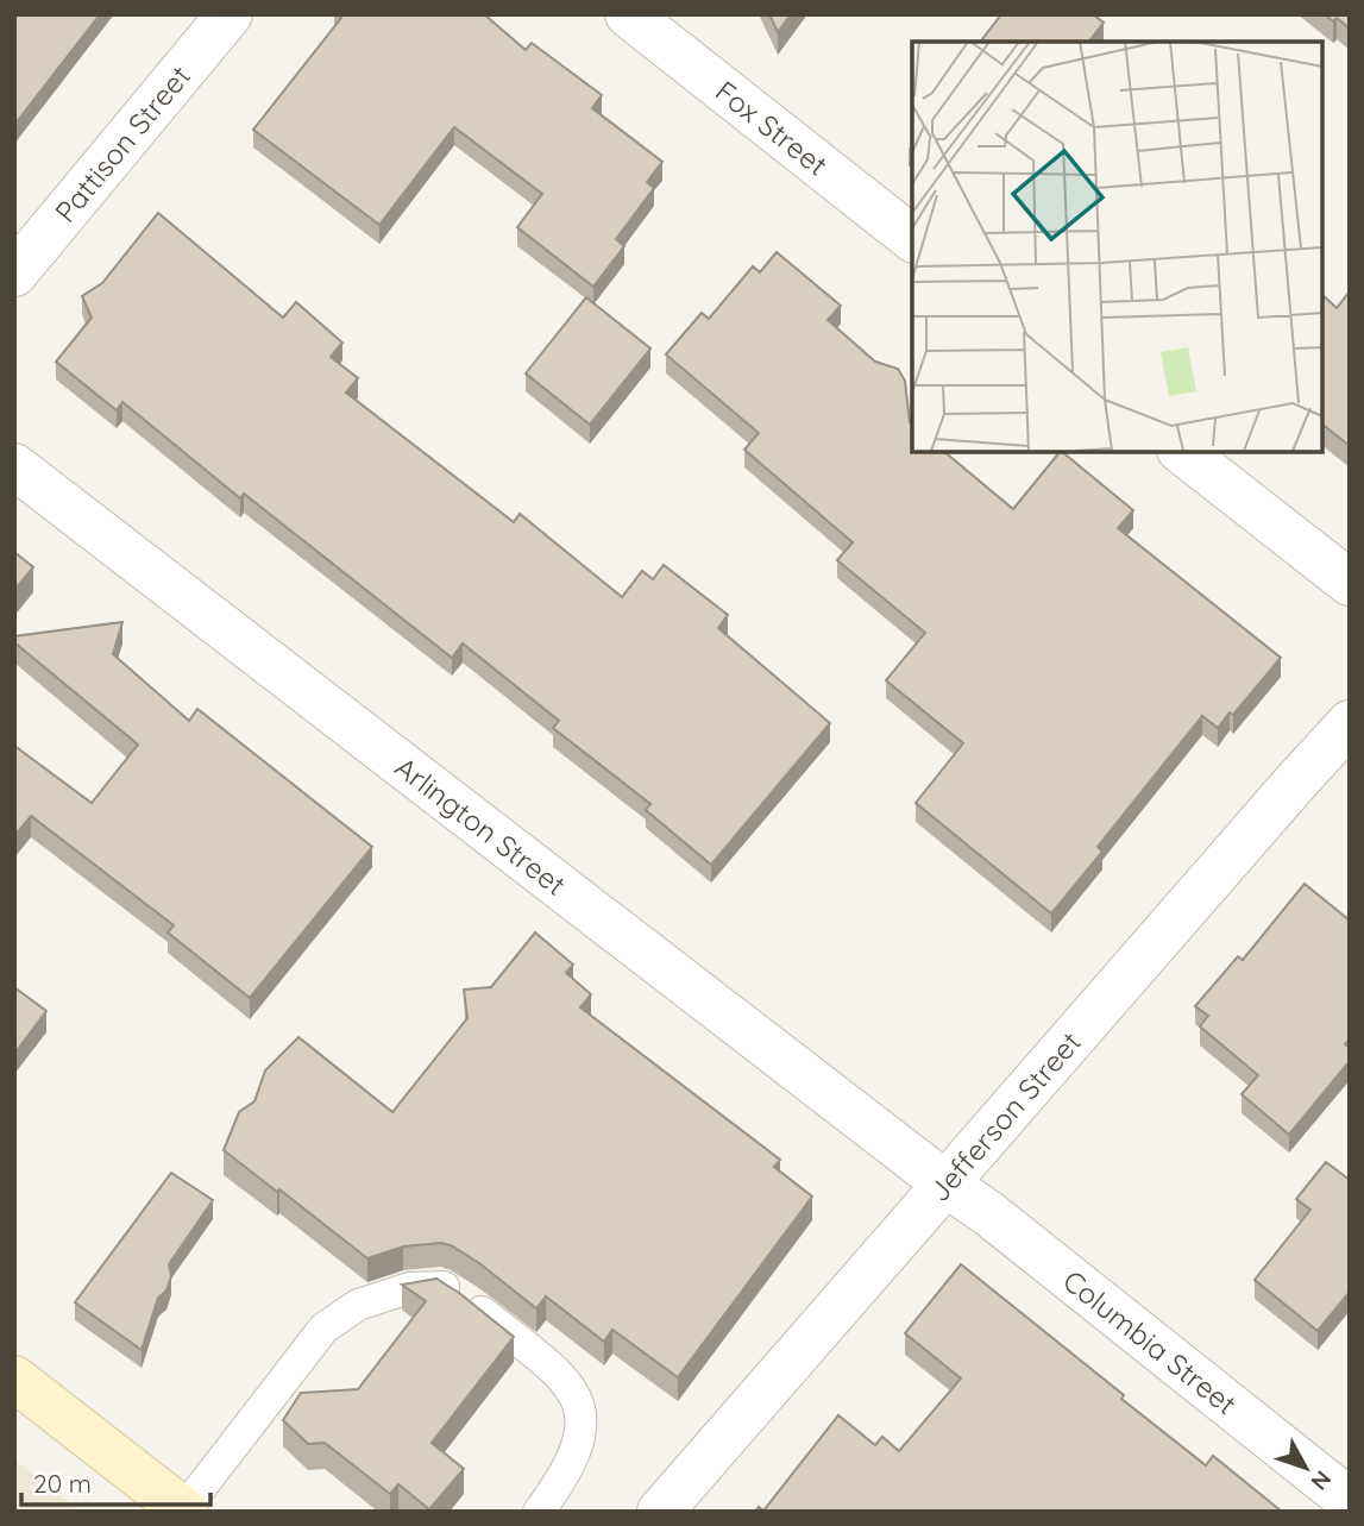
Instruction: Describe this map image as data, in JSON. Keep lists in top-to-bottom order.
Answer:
{
  "streets": {
    "street": [
      "Fox Street",
      "Pattison Street",
      "Arlington Street",
      "Jefferson Street",
      "Columbia Street"
    ]
  },
  "crossings": [
    ["Arlington Street", "Jefferson Street"],
    ["Arlington Street", "Columbia Street"],
    ["Jefferson Street", "Columbia Street"]
  ],
  "scale_bar": "20 m",
  "north": "bottom right"
}
